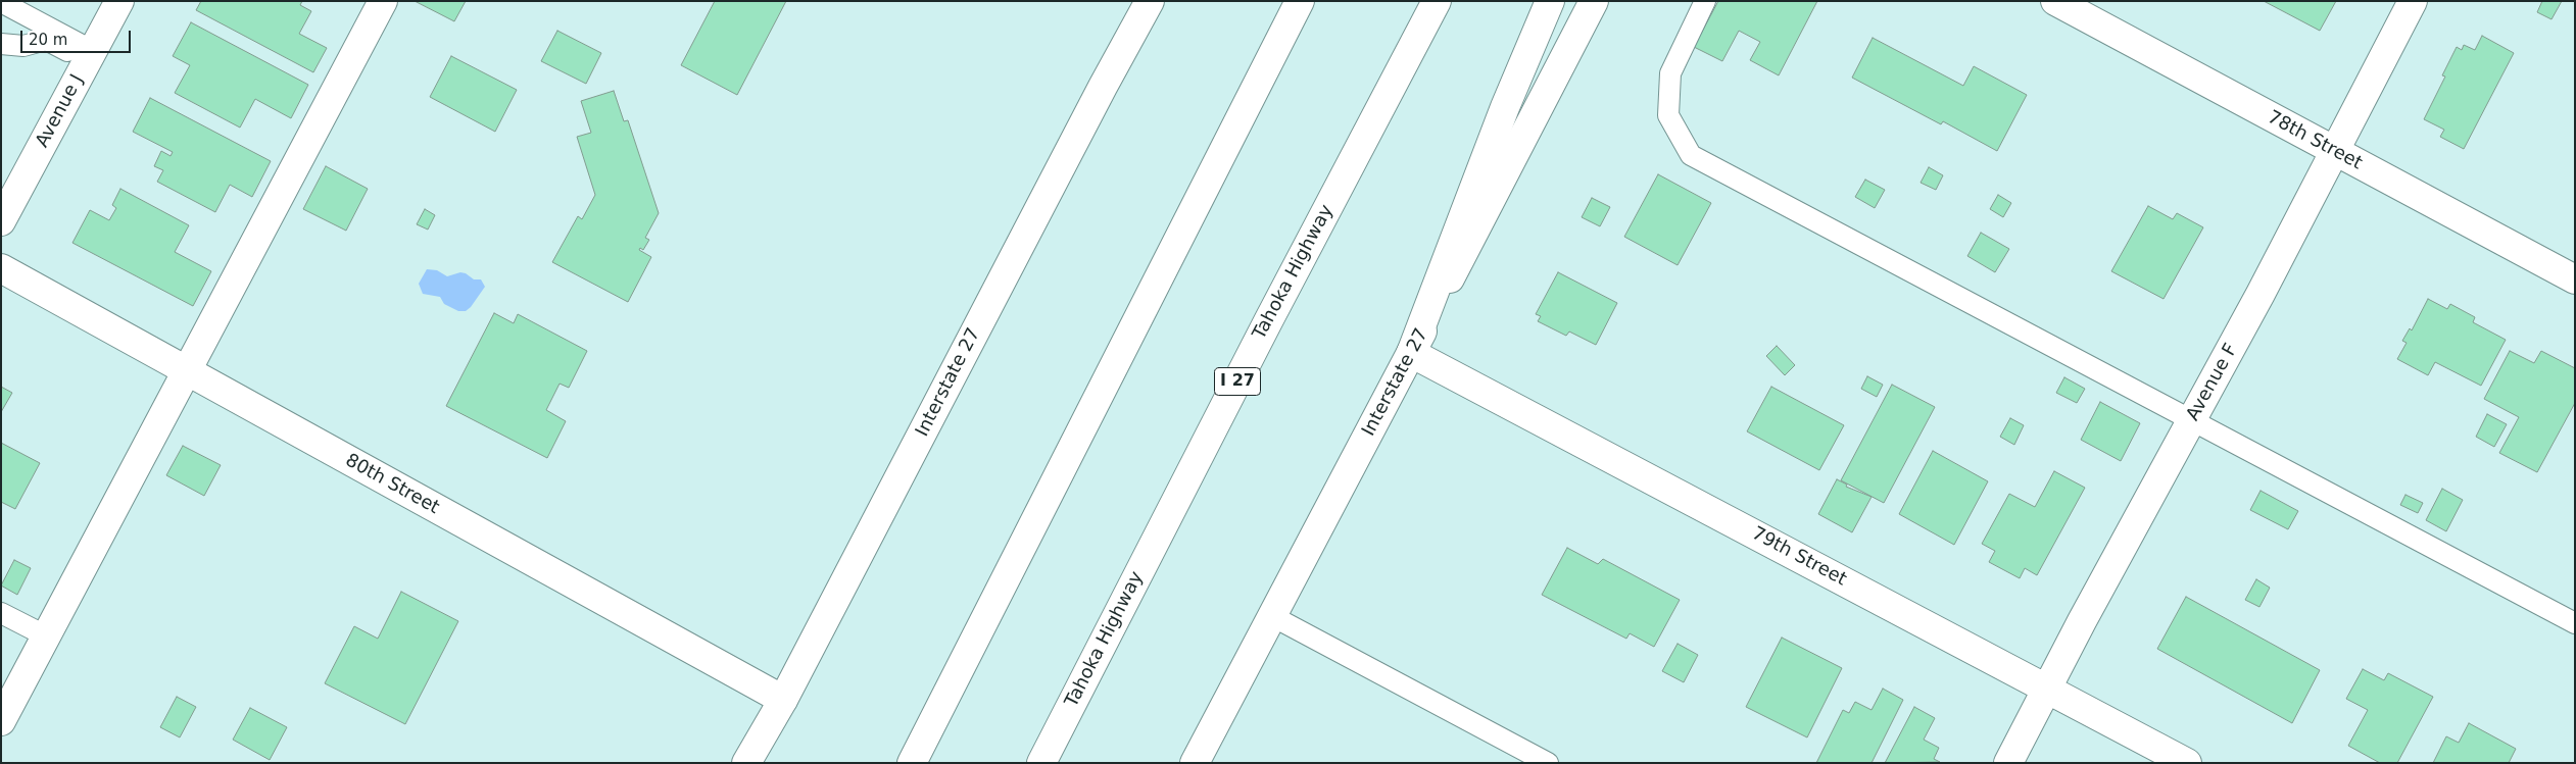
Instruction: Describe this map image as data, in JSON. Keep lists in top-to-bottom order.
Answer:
{
  "streets": {
    "main road": [
      "Avenue J",
      "78th Street",
      "Tahoka Highway",
      "I 27",
      "Interstate 27",
      "Avenue F",
      "80th Street",
      "79th Street"
    ]
  },
  "crossings": [
    ["78th Street", "Avenue F"],
    ["Interstate 27", "80th Street"],
    ["Interstate 27", "79th Street"],
    ["Avenue F", "79th Street"]
  ],
  "scale_bar": "20 m"
}
